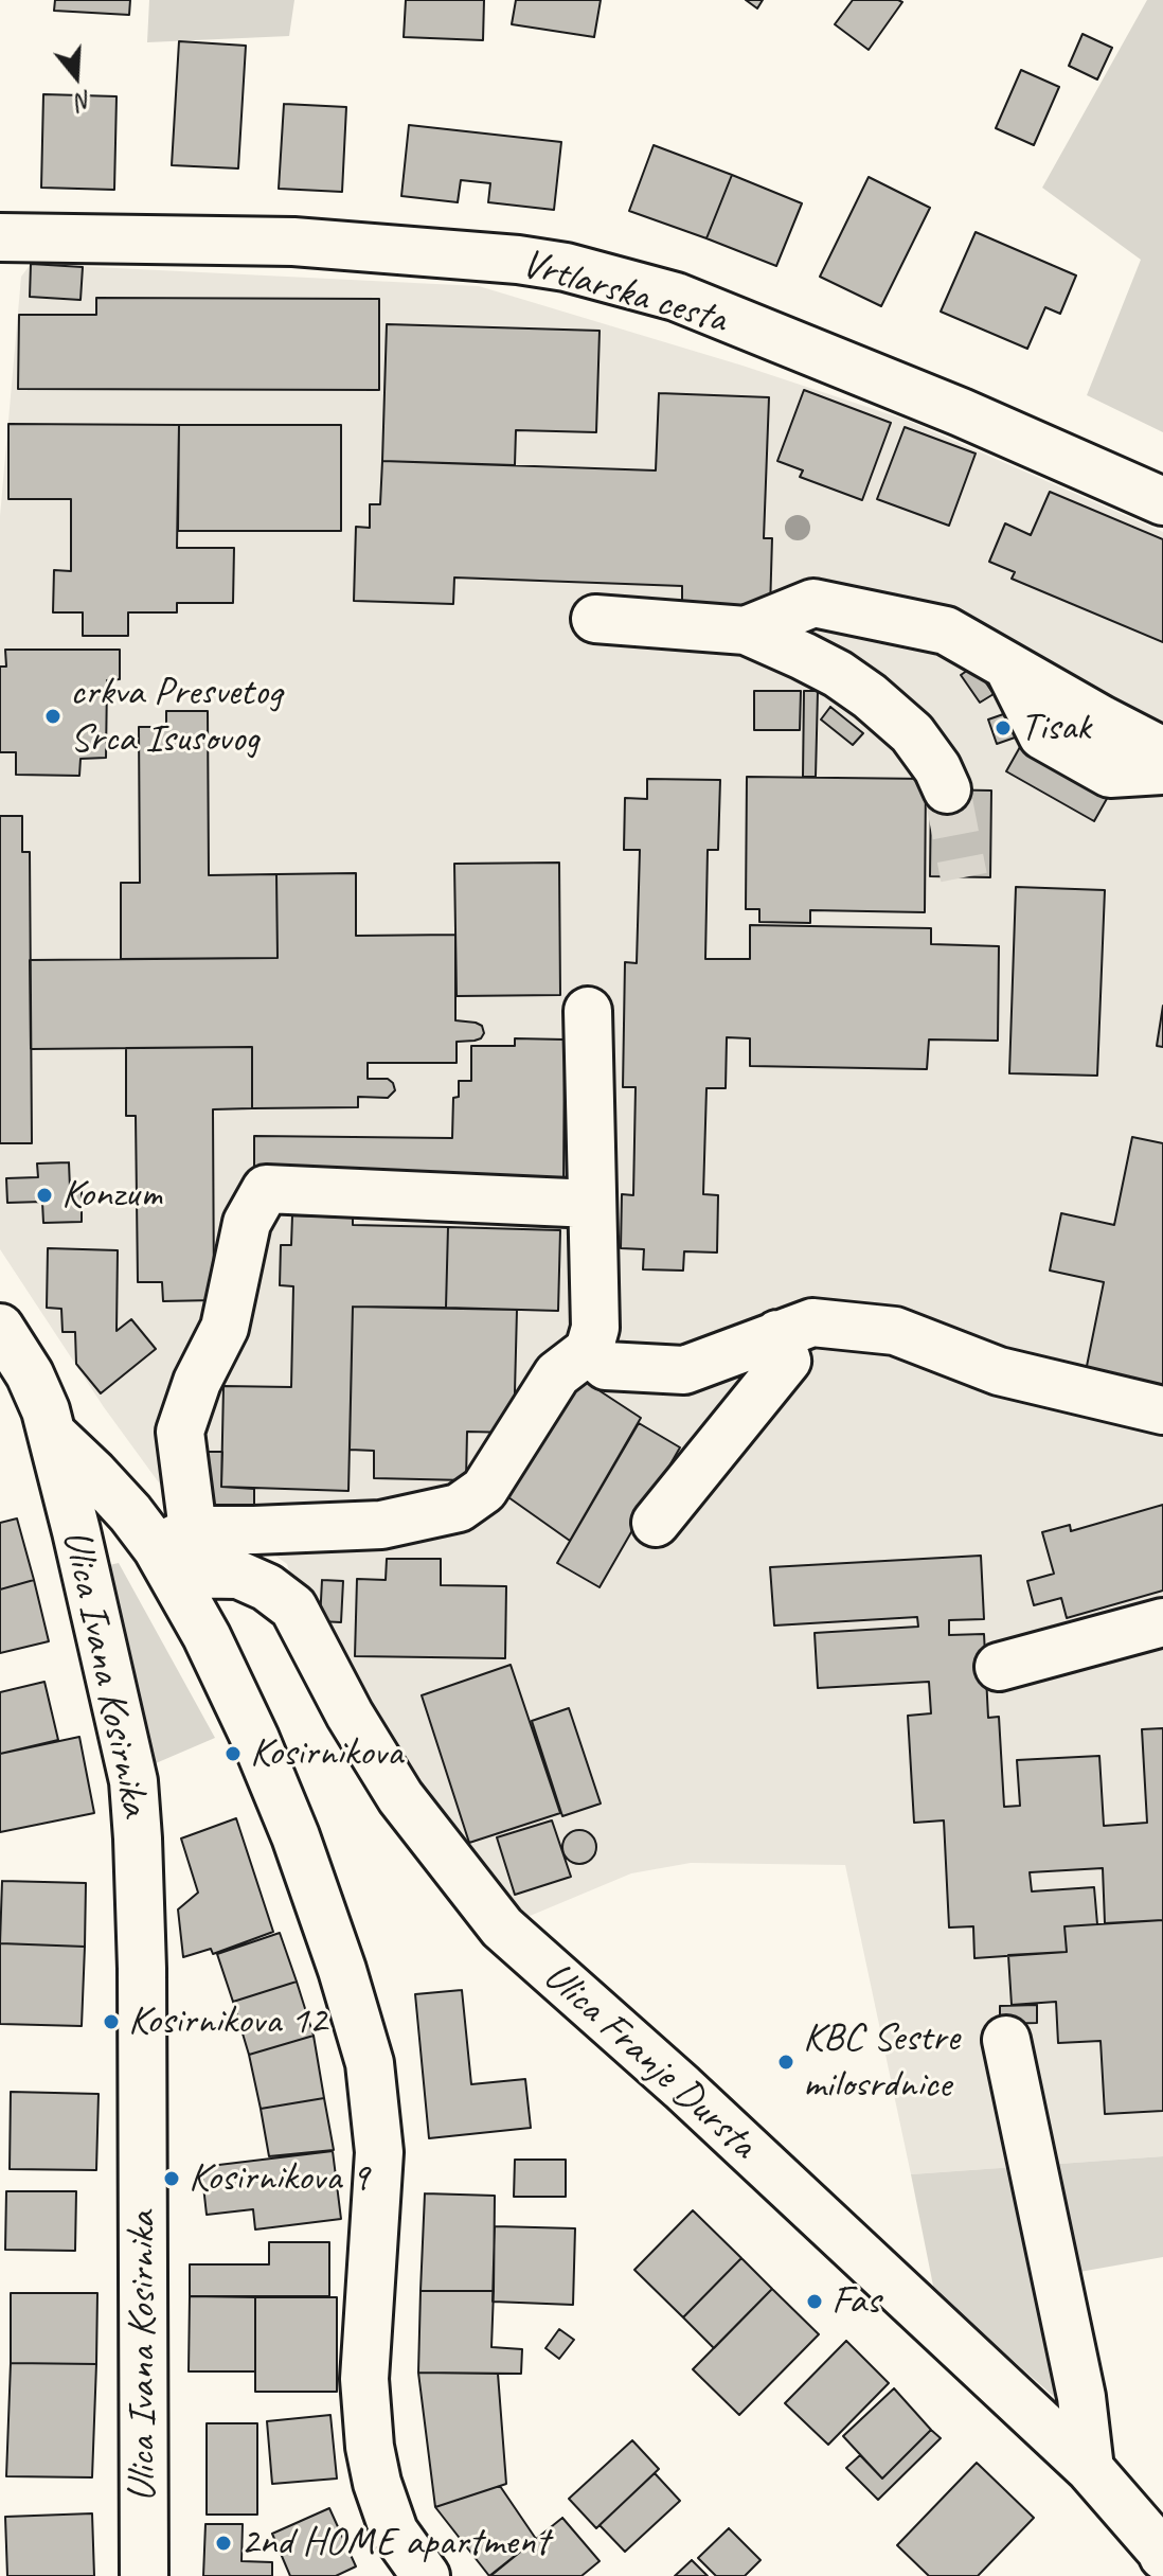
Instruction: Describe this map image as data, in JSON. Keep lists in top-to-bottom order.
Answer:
{
  "streets": {
    "street": ["Vrtlarska cesta", "Ulica Ivana Kosirnika", "Ulica Franje Dursta"]
  },
  "places": [
    "crkva Presvetog Srca Isusovog",
    "Tisak",
    "Konzum",
    "Kosirnikova",
    "Kosirnikova 12",
    "KBC Sestre milosrdnice",
    "Kosirnikova 9",
    "Fas",
    "2nd HOME apartment"
  ],
  "north": "bottom"
}
